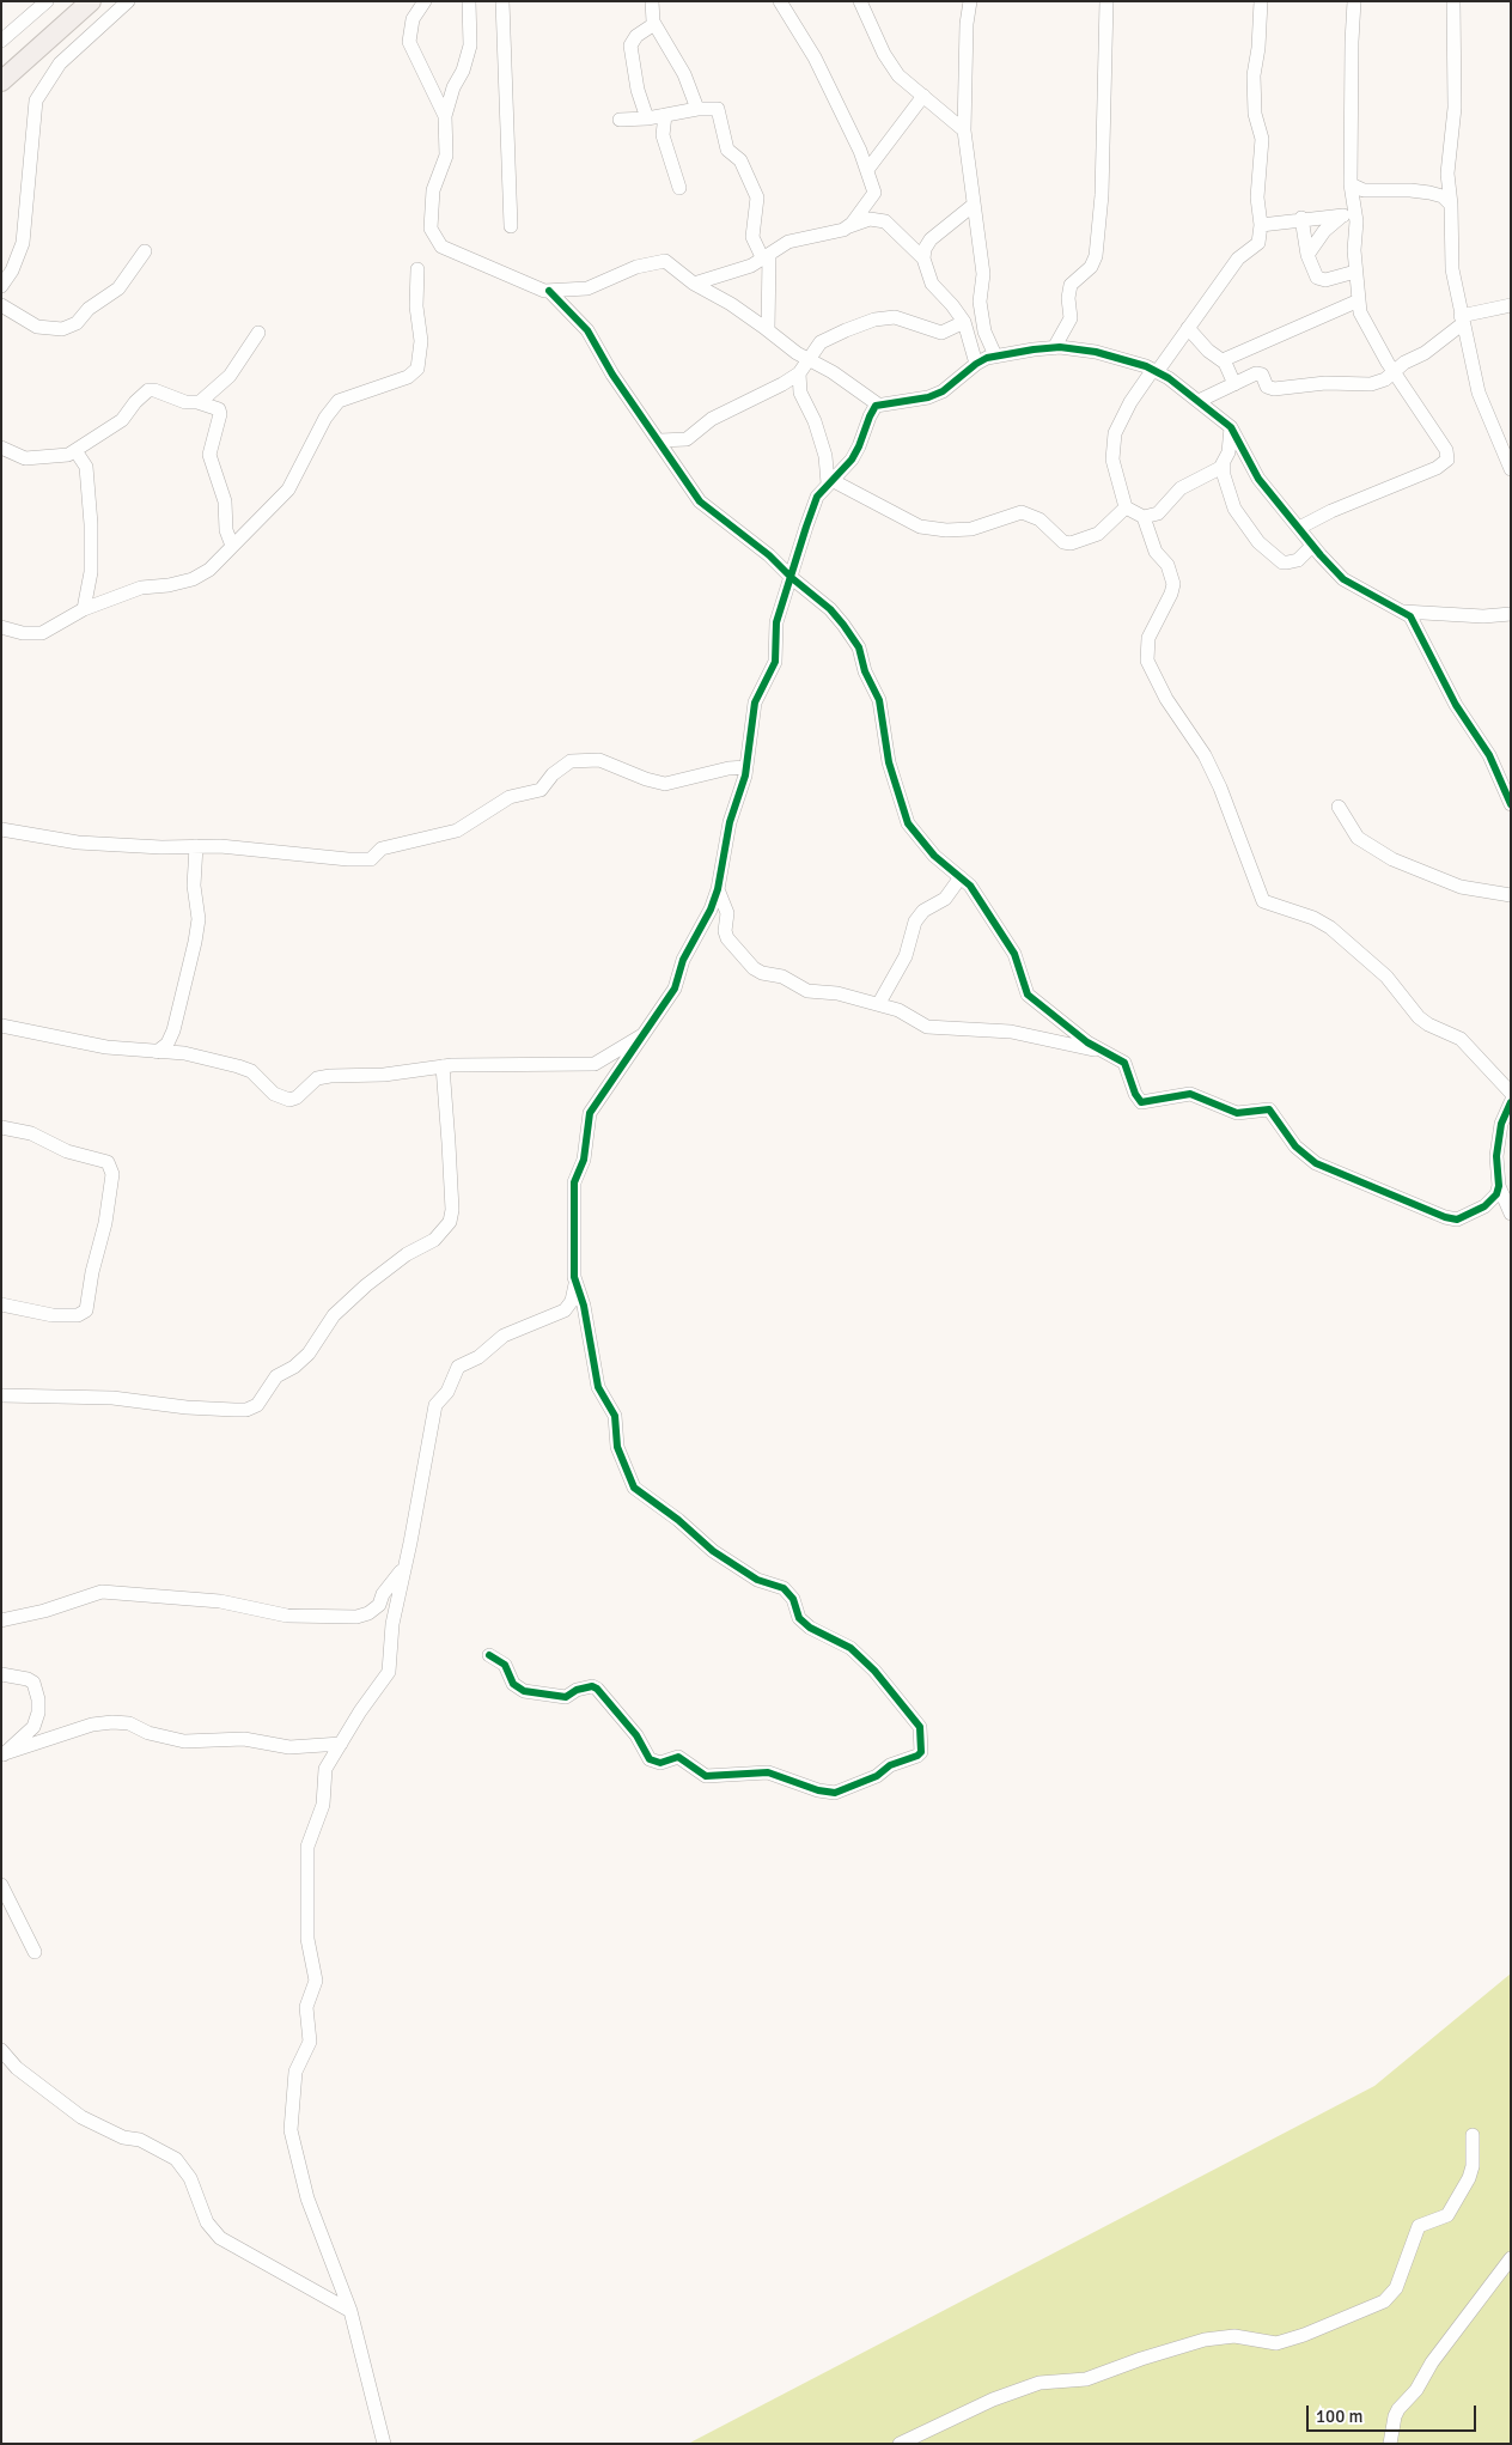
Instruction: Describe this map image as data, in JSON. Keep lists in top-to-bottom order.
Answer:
{
  "scale_bar": "100 m"
}
